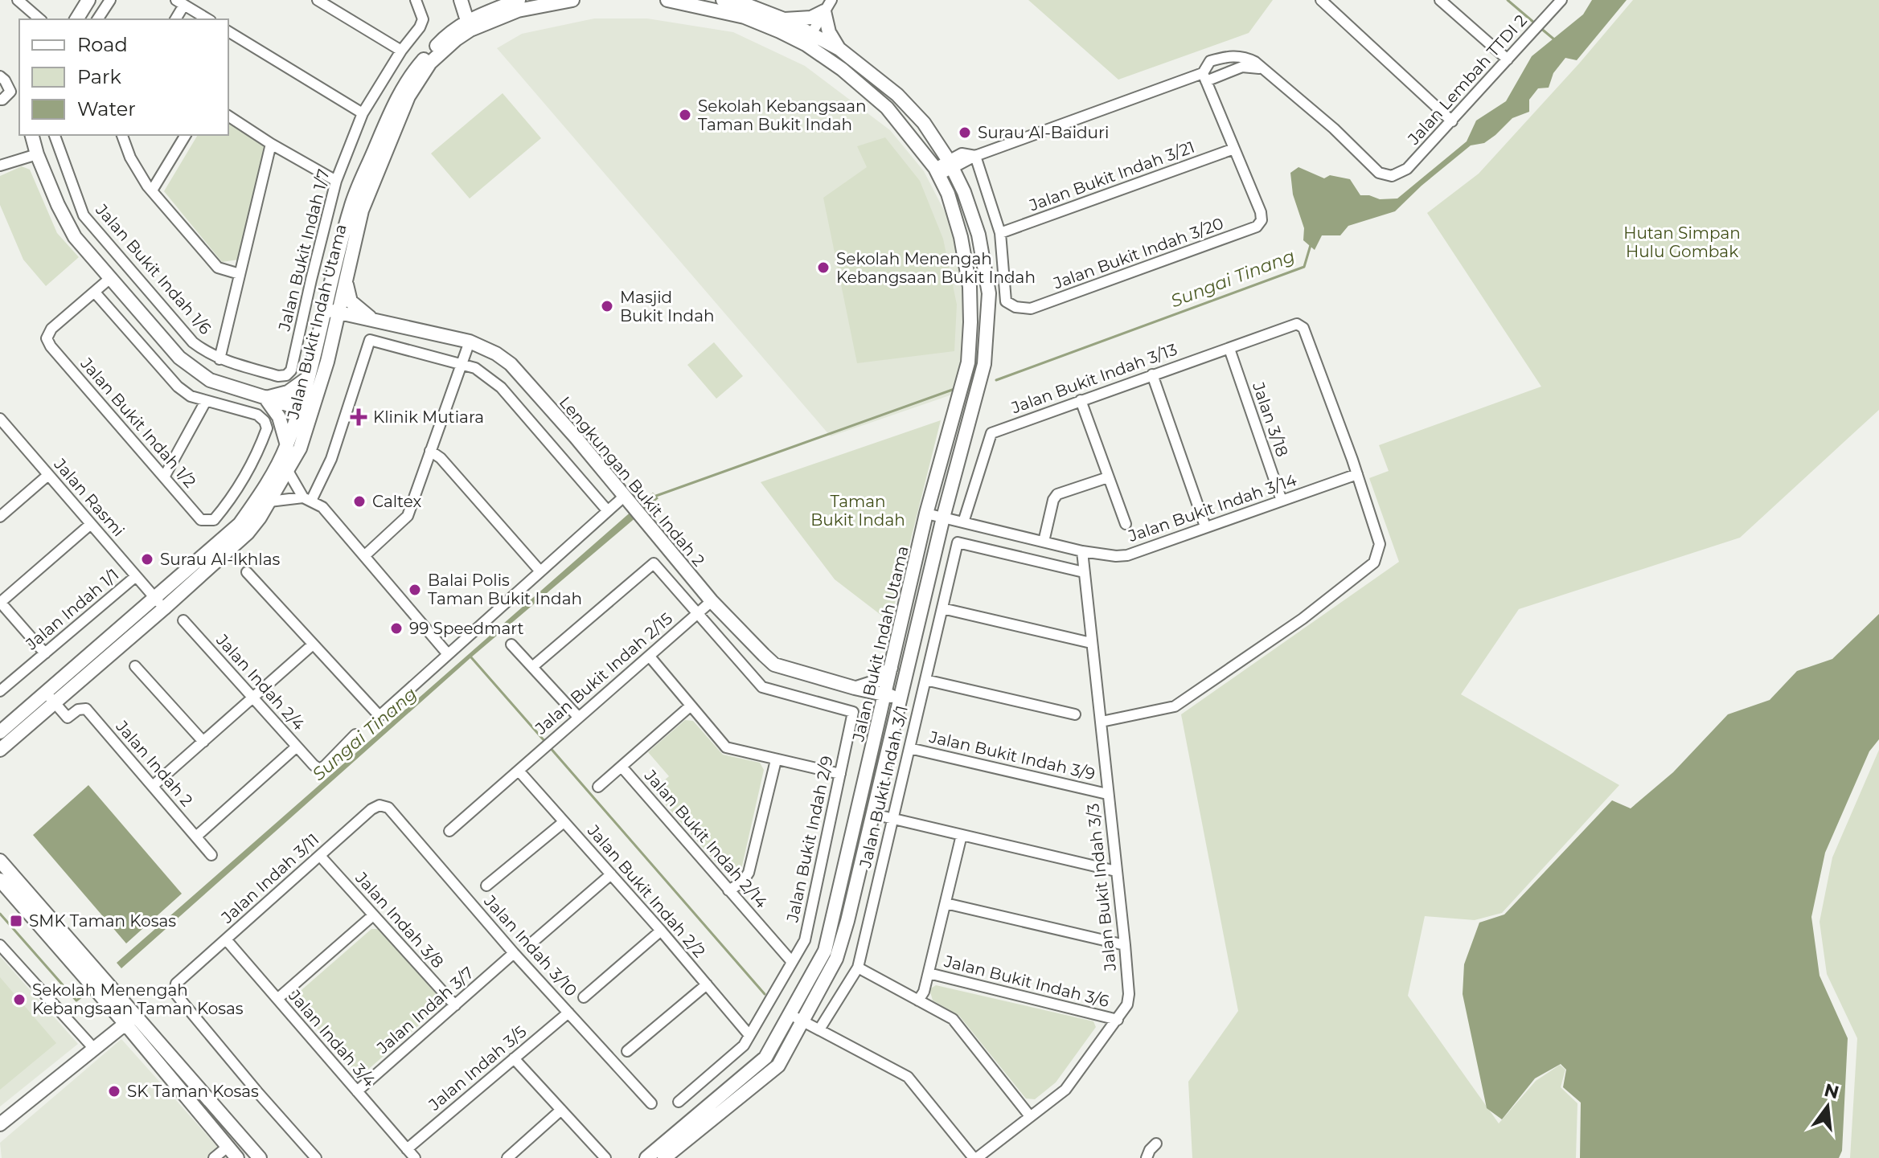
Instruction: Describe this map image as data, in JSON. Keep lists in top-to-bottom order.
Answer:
{
  "streets": {
    "street": [
      "Jalan Lembah TTDI 2",
      "Jalan Bukit Indah 3/21",
      "Jalan Bukit Indah 1/7",
      "Jalan Bukit Indah 3/20",
      "Jalan Bukit Indah 1/6",
      "Jalan Bukit Indah Utama",
      "Jalan Bukit Indah 3/13",
      "Jalan 3/18",
      "Jalan Bukit Indah 1/2",
      "Lengkungan Bukit Indah 2",
      "Jalan Rasmi",
      "Jalan Bukit Indah 3/14",
      "Jalan Indah 1/1",
      "Jalan Bukit Indah 2/15",
      "Jalan Indah 2/4",
      "Jalan Bukit Indah 3/9",
      "Jalan Indah 2",
      "Jalan Bukit Indah 3/1",
      "Jalan Bukit Indah 2/14",
      "Jalan Bukit Indah 2/9",
      "Jalan Indah 3/11",
      "Jalan Bukit Indah 3/3",
      "Jalan Bukit Indah 2/2",
      "Jalan Indah 3/8",
      "Jalan Indah 3/10",
      "Jalan Bukit Indah 3/6",
      "Jalan Indah 3/7",
      "Jalan Indah 3/4",
      "Jalan Indah 3/5"
    ]
  },
  "crossings": [
    ["Jalan Bukit Indah 3/21", "Jalan Bukit Indah 3/20"],
    ["Jalan Bukit Indah 1/7", "Jalan Bukit Indah 1/6"],
    ["Jalan Bukit Indah Utama", "Lengkungan Bukit Indah 2"],
    ["Jalan Bukit Indah Utama", "Jalan Rasmi"],
    ["Jalan Bukit Indah Utama", "Jalan Bukit Indah 3/14"],
    ["Jalan Bukit Indah Utama", "Jalan Indah 2"],
    ["Jalan Bukit Indah 3/13", "Jalan 3/18"],
    ["Jalan Bukit Indah 3/13", "Jalan Bukit Indah 3/14"],
    ["Jalan 3/18", "Jalan Bukit Indah 3/14"],
    ["Lengkungan Bukit Indah 2", "Jalan Bukit Indah 2/15"],
    ["Jalan Rasmi", "Jalan Indah 1/1"],
    ["Jalan Bukit Indah 3/14", "Jalan Bukit Indah 3/3"],
    ["Jalan Bukit Indah 2/15", "Jalan Bukit Indah 2/9"],
    ["Jalan Bukit Indah 2/15", "Jalan Bukit Indah 2/2"],
    ["Jalan Bukit Indah 3/9", "Jalan Bukit Indah 3/1"],
    ["Jalan Bukit Indah 3/9", "Jalan Bukit Indah 3/3"],
    ["Jalan Bukit Indah 3/1", "Jalan Bukit Indah 3/3"],
    ["Jalan Bukit Indah 2/14", "Jalan Bukit Indah 2/9"],
    ["Jalan Bukit Indah 2/9", "Jalan Bukit Indah 2/2"],
    ["Jalan Indah 3/11", "Jalan Indah 3/8"],
    ["Jalan Indah 3/11", "Jalan Indah 3/10"],
    ["Jalan Indah 3/11", "Jalan Indah 3/4"],
    ["Jalan Bukit Indah 3/3", "Jalan Bukit Indah 3/6"],
    ["Jalan Indah 3/8", "Jalan Indah 3/7"],
    ["Jalan Indah 3/10", "Jalan Indah 3/7"],
    ["Jalan Indah 3/10", "Jalan Indah 3/5"],
    ["Jalan Indah 3/7", "Jalan Indah 3/4"],
    ["Jalan Indah 3/4", "Jalan Indah 3/5"]
  ],
  "water": ["Sungai Tinang"],
  "parks": ["Hutan Simpan Hulu Gombak", "Taman Bukit Indah"],
  "places": {
    "other": [
      "Sekolah Kebangsaan Taman Bukit Indah",
      "Surau Al-Baiduri",
      "Sekolah Menengah Kebangsaan Bukit Indah",
      "Masjid Bukit Indah",
      "Caltex",
      "Surau Al-Ikhlas",
      "Balai Polis Taman Bukit Indah",
      "99 Speedmart",
      "Sekolah Menengah Kebangsaan Taman Kosas",
      "SK Taman Kosas"
    ],
    "health": ["Klinik Mutiara"],
    "transit": ["SMK Taman Kosas"]
  },
  "legend": ["Road", "Park", "Water"],
  "north": "top"
}
